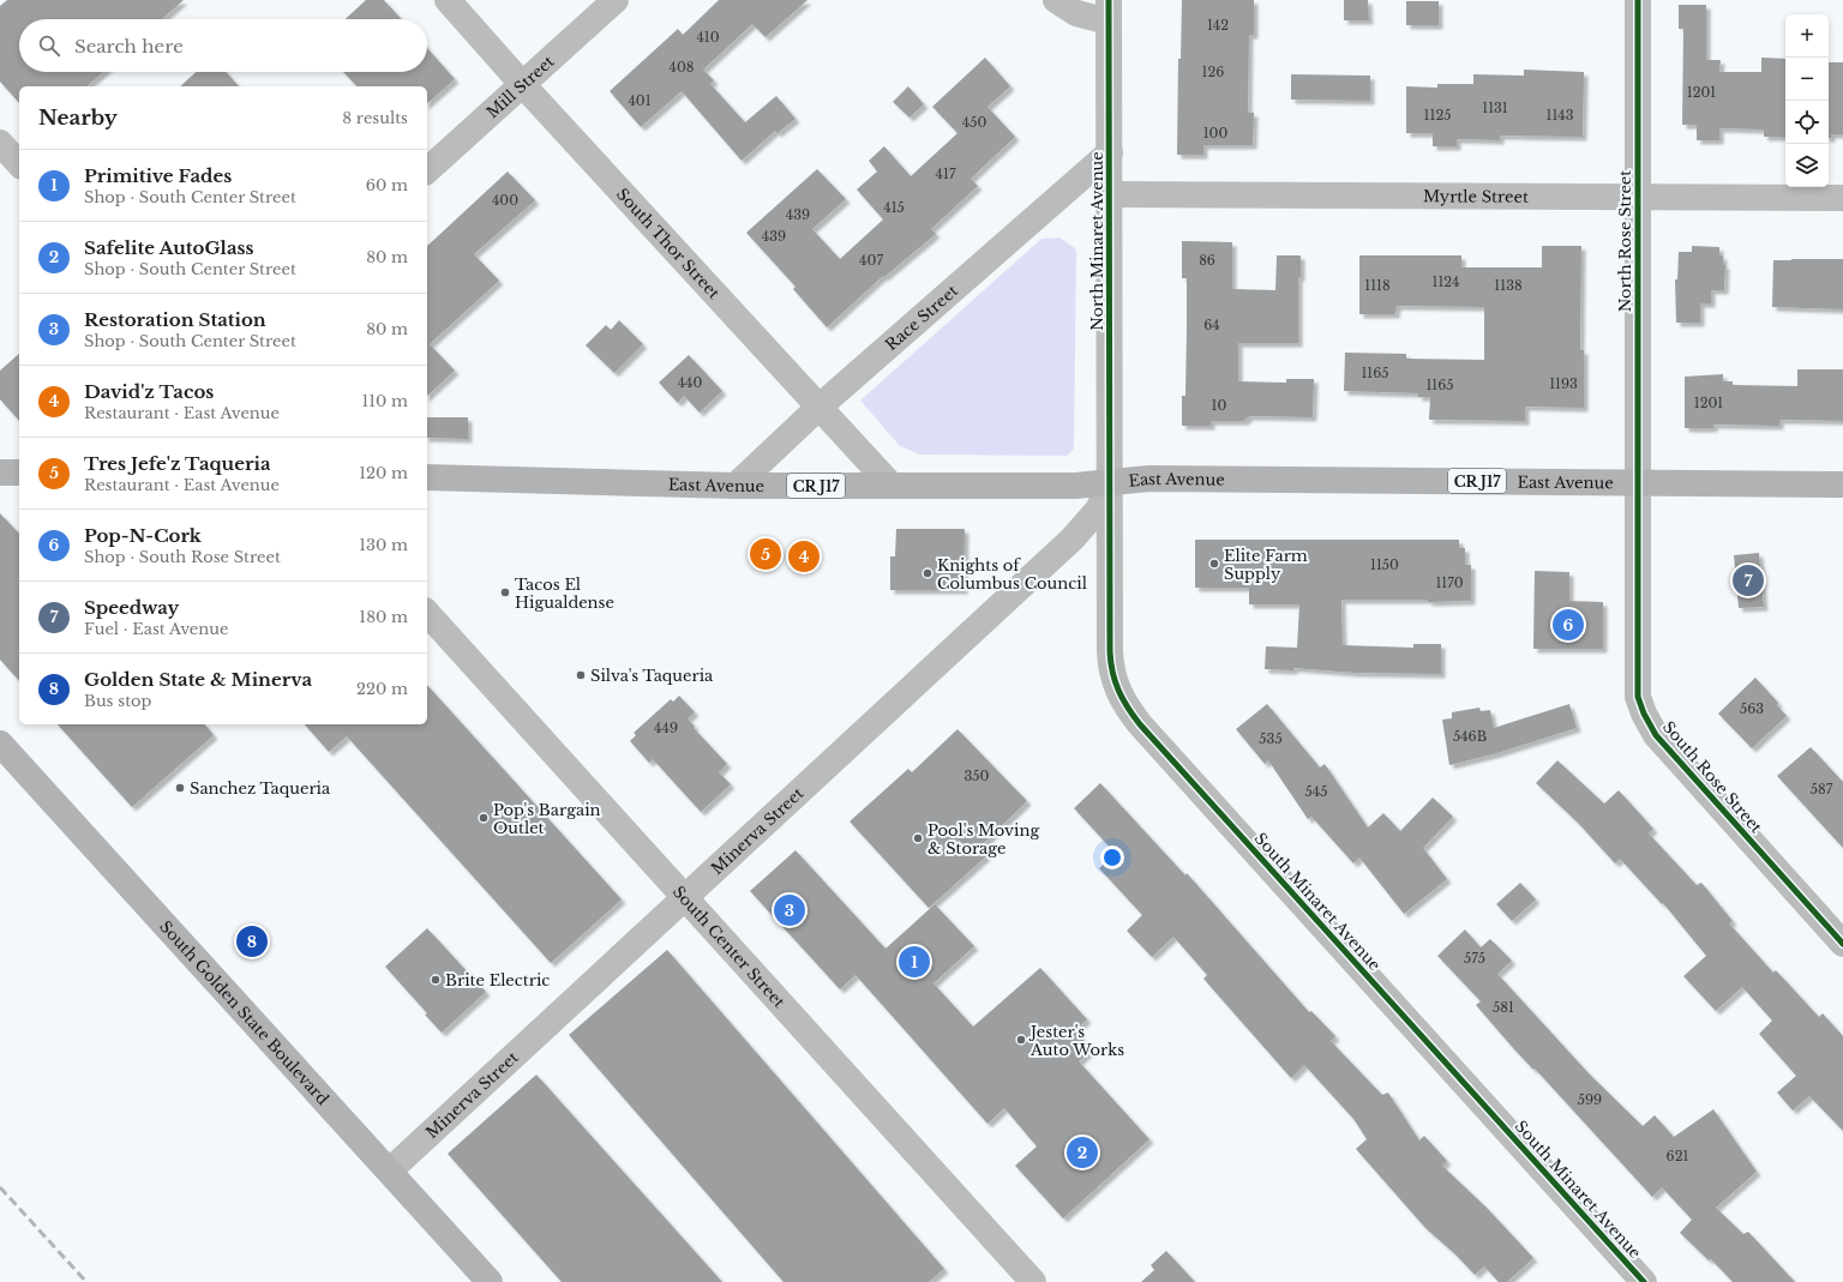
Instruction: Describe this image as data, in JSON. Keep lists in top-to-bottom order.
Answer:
{
  "streets": {
    "main road": ["East Avenue", "CR J17", "South Golden State Boulevard"],
    "street": [
      "Mill Street",
      "Myrtle Street",
      "North Minaret Avenue",
      "North Rose Street",
      "South Thor Street",
      "Race Street",
      "South Rose Street",
      "Minerva Street",
      "South Minaret Avenue",
      "South Center Street"
    ]
  },
  "crossings": [
    ["Mill Street", "South Thor Street"],
    ["Myrtle Street", "North Minaret Avenue"],
    ["Myrtle Street", "North Rose Street"],
    ["North Minaret Avenue", "Race Street"],
    ["North Minaret Avenue", "East Avenue"],
    ["North Minaret Avenue", "Minerva Street"],
    ["North Minaret Avenue", "South Minaret Avenue"],
    ["North Rose Street", "East Avenue"],
    ["North Rose Street", "South Rose Street"],
    ["South Thor Street", "Race Street"],
    ["South Thor Street", "East Avenue"],
    ["Race Street", "East Avenue"],
    ["East Avenue", "South Rose Street"],
    ["East Avenue", "Minerva Street"],
    ["East Avenue", "South Minaret Avenue"],
    ["Minerva Street", "South Minaret Avenue"],
    ["Minerva Street", "South Center Street"],
    ["Minerva Street", "South Golden State Boulevard"]
  ],
  "places": [
    "Elite Farm Supply",
    "Knights of Columbus Council",
    "Tacos El Higualdense",
    "Silva's Taqueria",
    "Sanchez Taqueria",
    "Pop's Bargain Outlet",
    "Pool's Moving & Storage",
    "Brite Electric",
    "Jester's Auto Works"
  ],
  "house_numbers": [
    "142",
    "410",
    "408",
    "126",
    "1201",
    "401",
    "1131",
    "1125",
    "1143",
    "450",
    "100",
    "417",
    "400",
    "415",
    "439",
    "439",
    "407",
    "86",
    "1124",
    "1118",
    "1138",
    "64",
    "1165",
    "440",
    "1193",
    "1165",
    "1201",
    "10",
    "1150",
    "1170",
    "563",
    "449",
    "546B",
    "535",
    "350",
    "587",
    "545",
    "575",
    "581",
    "599",
    "621"
  ],
  "page": {
    "map_buttons": ["+", "−"],
    "search": "Search here",
    "heading": ["Nearby", "8 results"],
    "list": [
      {
        "mark": "1",
        "name": "Primitive Fades",
        "note": "Shop · South Center Street",
        "value": "60 m"
      },
      {
        "mark": "2",
        "name": "Safelite AutoGlass",
        "note": "Shop · South Center Street",
        "value": "80 m"
      },
      {
        "mark": "3",
        "name": "Restoration Station",
        "note": "Shop · South Center Street",
        "value": "80 m"
      },
      {
        "mark": "4",
        "name": "David'z Tacos",
        "note": "Restaurant · East Avenue",
        "value": "110 m"
      },
      {
        "mark": "5",
        "name": "Tres Jefe'z Taqueria",
        "note": "Restaurant · East Avenue",
        "value": "120 m"
      },
      {
        "mark": "6",
        "name": "Pop-N-Cork",
        "note": "Shop · South Rose Street",
        "value": "130 m"
      },
      {
        "mark": "7",
        "name": "Speedway",
        "note": "Fuel · East Avenue",
        "value": "180 m"
      },
      {
        "mark": "8",
        "name": "Golden State & Minerva",
        "note": "Bus stop",
        "value": "220 m"
      }
    ],
    "pins": [
      "5",
      "4",
      "7",
      "6",
      "3",
      "8",
      "1",
      "2"
    ]
  }
}
